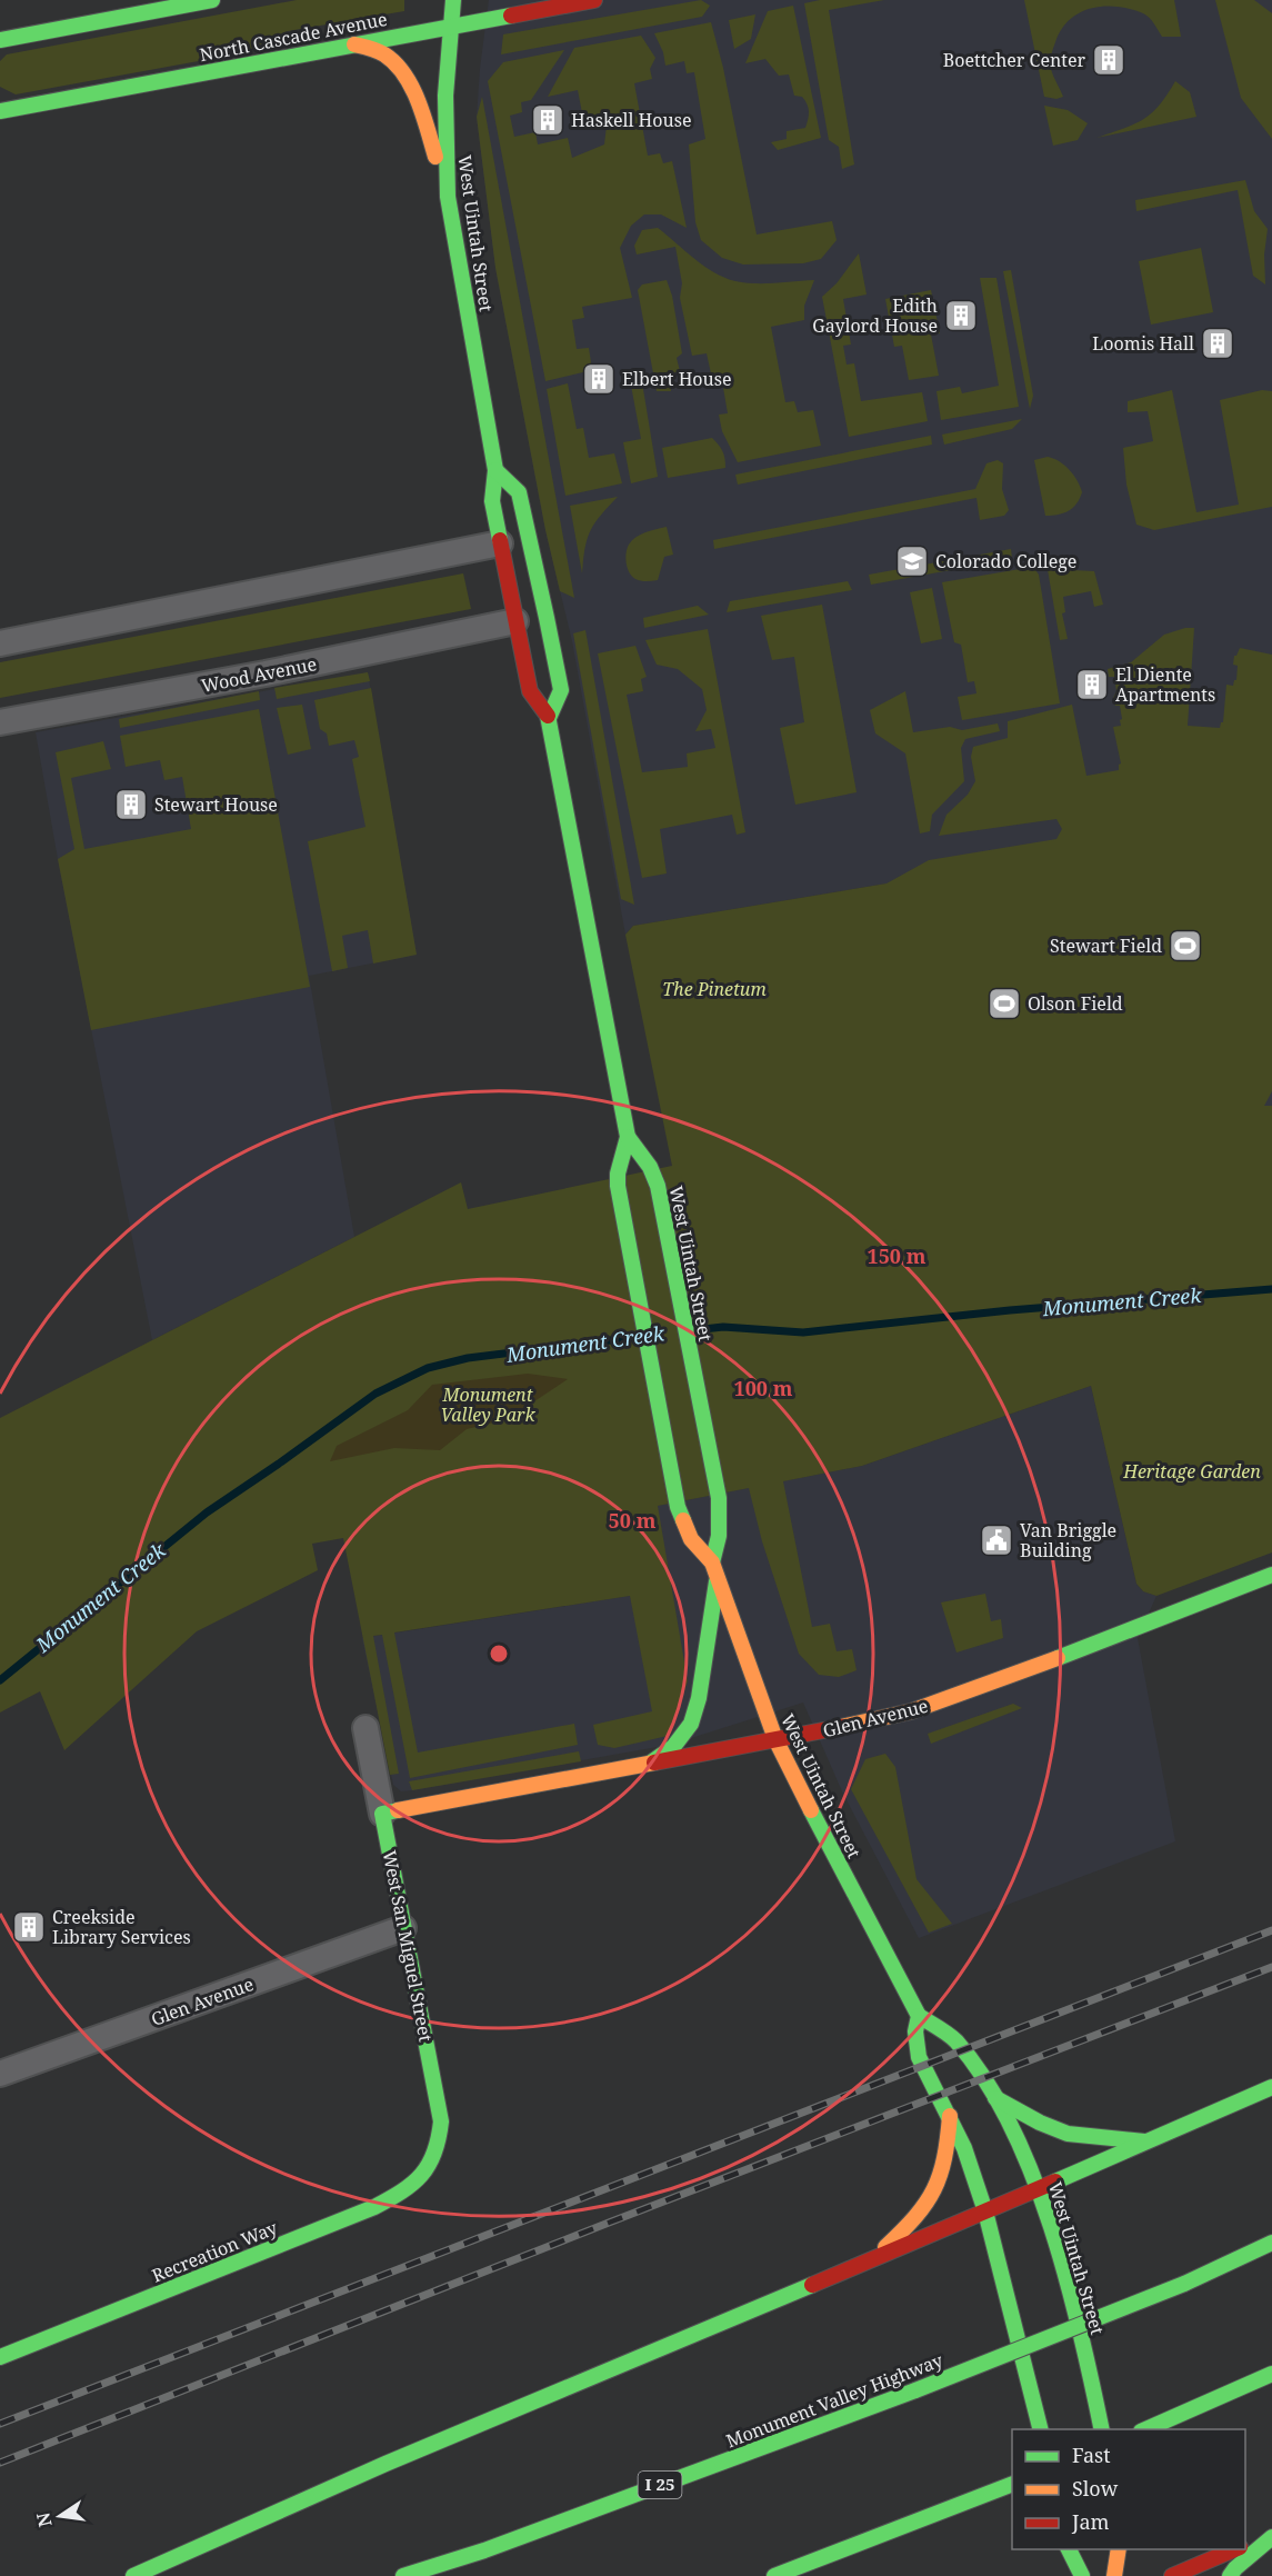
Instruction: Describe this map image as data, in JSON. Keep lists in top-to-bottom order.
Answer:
{
  "streets": {
    "main road": [
      "North Cascade Avenue",
      "West Uintah Street",
      "Glen Avenue",
      "West San Miguel Street",
      "Recreation Way",
      "Monument Valley Highway",
      "I 25"
    ],
    "street": ["Wood Avenue"]
  },
  "crossings": [
    ["North Cascade Avenue", "West Uintah Street"],
    ["West Uintah Street", "Wood Avenue"],
    ["West Uintah Street", "Glen Avenue"],
    ["Glen Avenue", "West San Miguel Street"],
    ["West San Miguel Street", "Recreation Way"]
  ],
  "water": ["Monument Creek"],
  "parks": ["The Pinetum", "Monument Valley Park", "Heritage Garden"],
  "places": {
    "building": [
      "Boettcher Center",
      "Haskell House",
      "Edith Gaylord House",
      "Loomis Hall",
      "Elbert House",
      "El Diente Apartments",
      "Stewart House",
      "Creekside Library Services"
    ],
    "school or university": ["Colorado College"],
    "sports": ["Stewart Field", "Olson Field"],
    "public building": ["Van Briggle Building"]
  },
  "legend": ["Fast", "Slow", "Jam"],
  "north": "left",
  "rings": ["150 m", "100 m", "50 m"]
}
